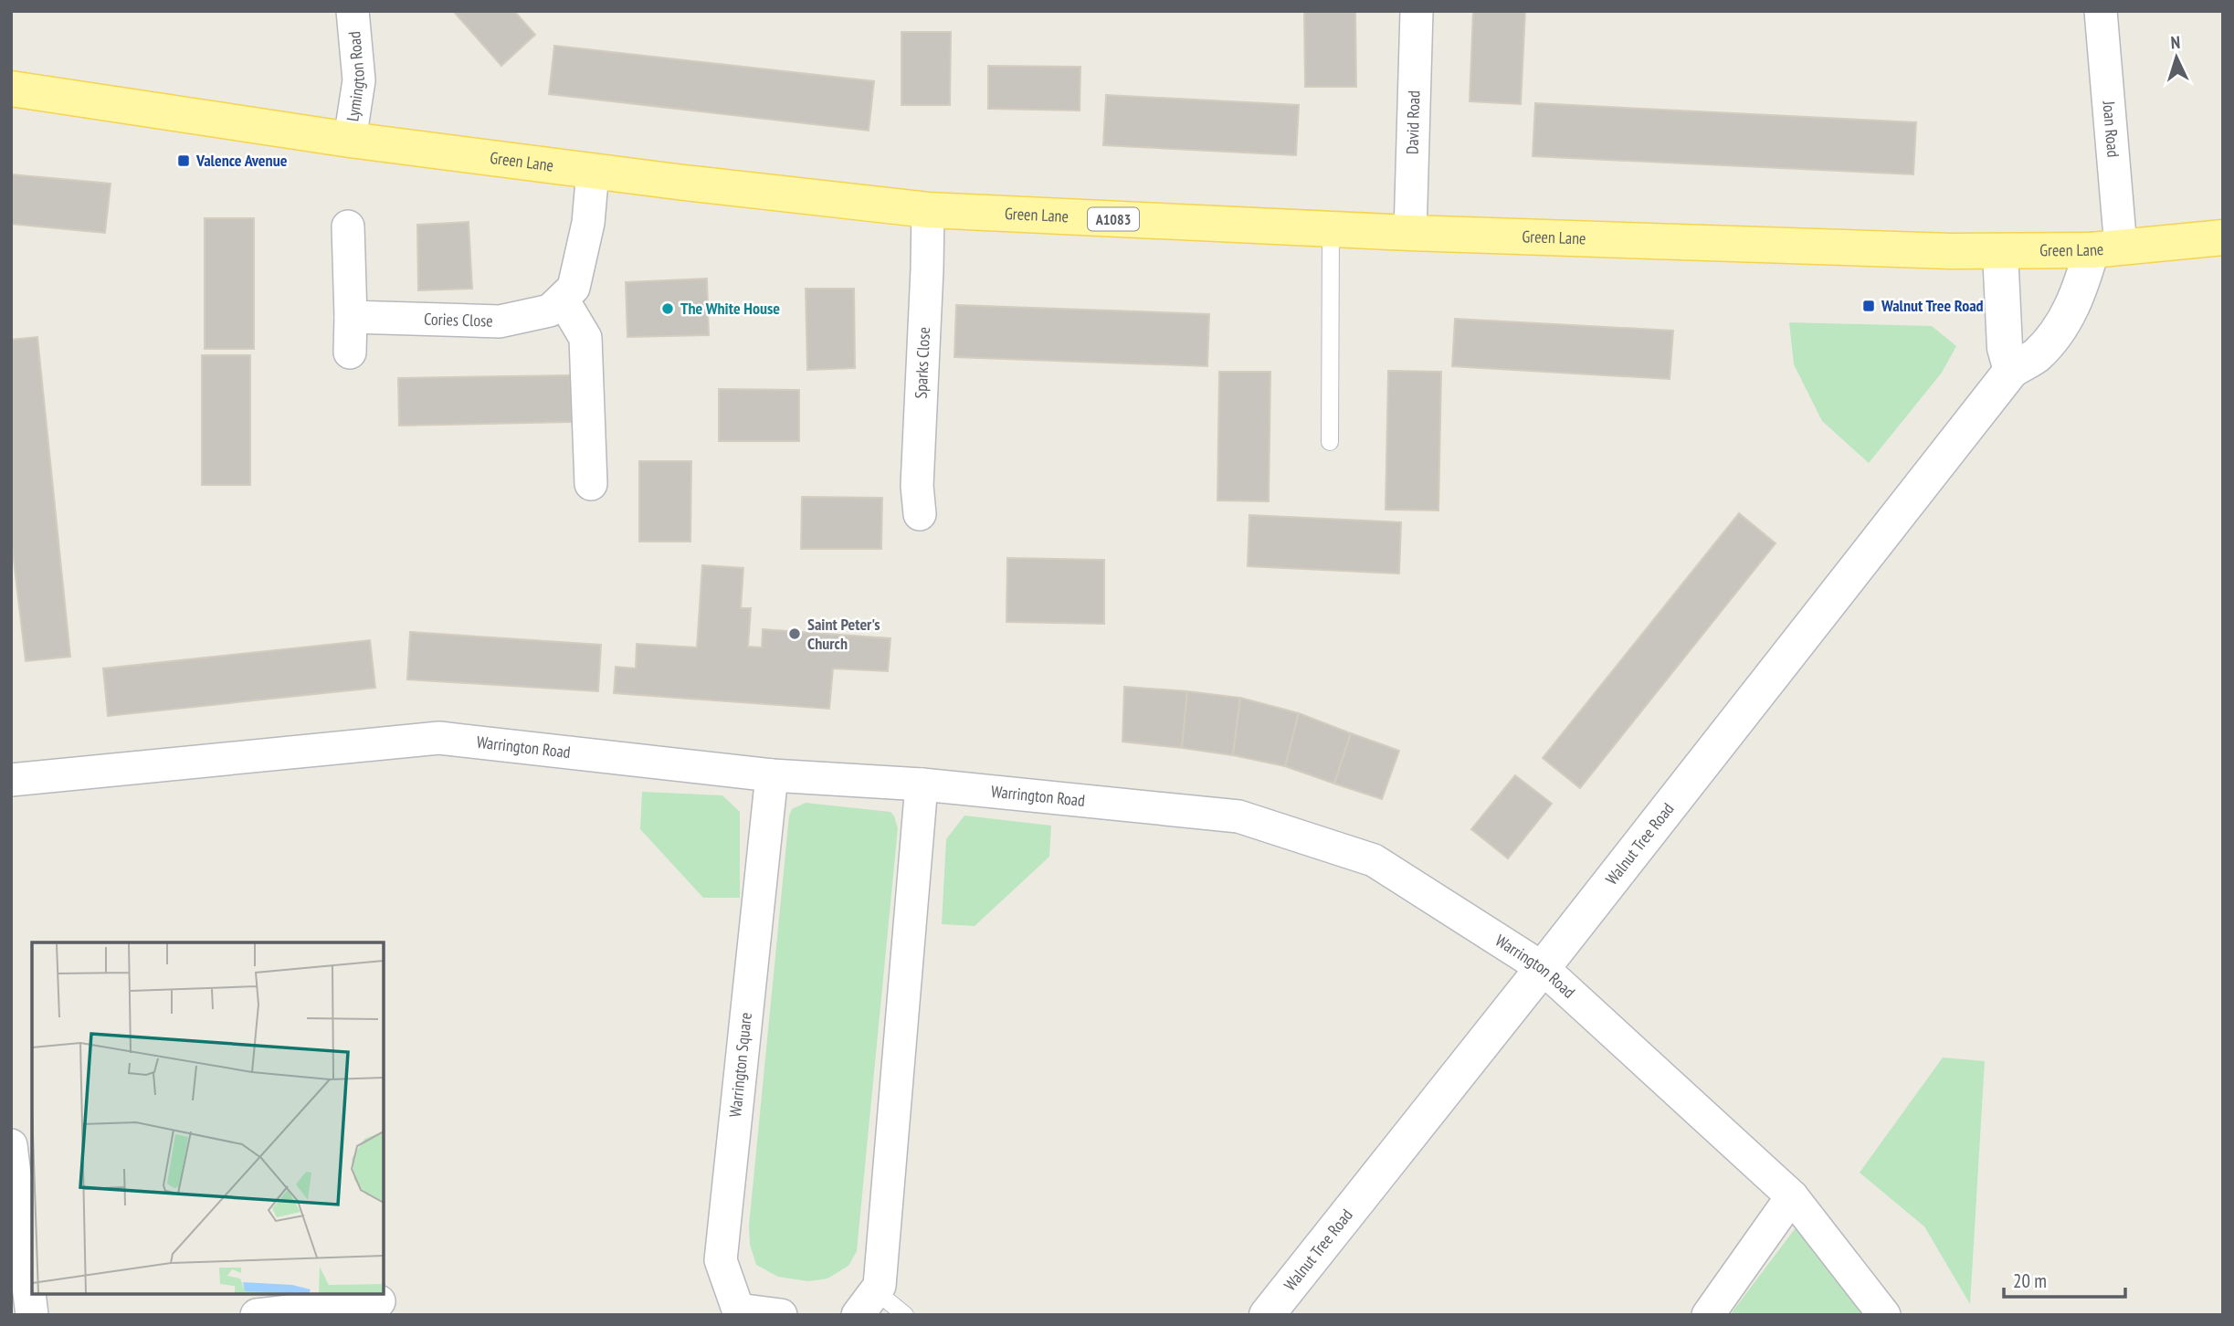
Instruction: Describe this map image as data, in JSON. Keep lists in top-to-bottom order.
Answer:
{
  "streets": {
    "main road": ["Green Lane", "A1083"],
    "street": [
      "Lymington Road",
      "David Road",
      "Joan Road",
      "Cories Close",
      "Sparks Close",
      "Warrington Road",
      "Walnut Tree Road",
      "Warrington Square"
    ]
  },
  "crossings": [
    ["Lymington Road", "Green Lane"],
    ["David Road", "Green Lane"],
    ["Joan Road", "Green Lane"],
    ["Joan Road", "Walnut Tree Road"],
    ["Green Lane", "Sparks Close"],
    ["Green Lane", "Walnut Tree Road"],
    ["Warrington Road", "Walnut Tree Road"],
    ["Warrington Road", "Warrington Square"]
  ],
  "places": {
    "transit": ["Valence Avenue", "Walnut Tree Road"],
    "other": ["The White House", "Saint Peter's Church"]
  },
  "scale_bar": "20 m",
  "north": "top"
}
